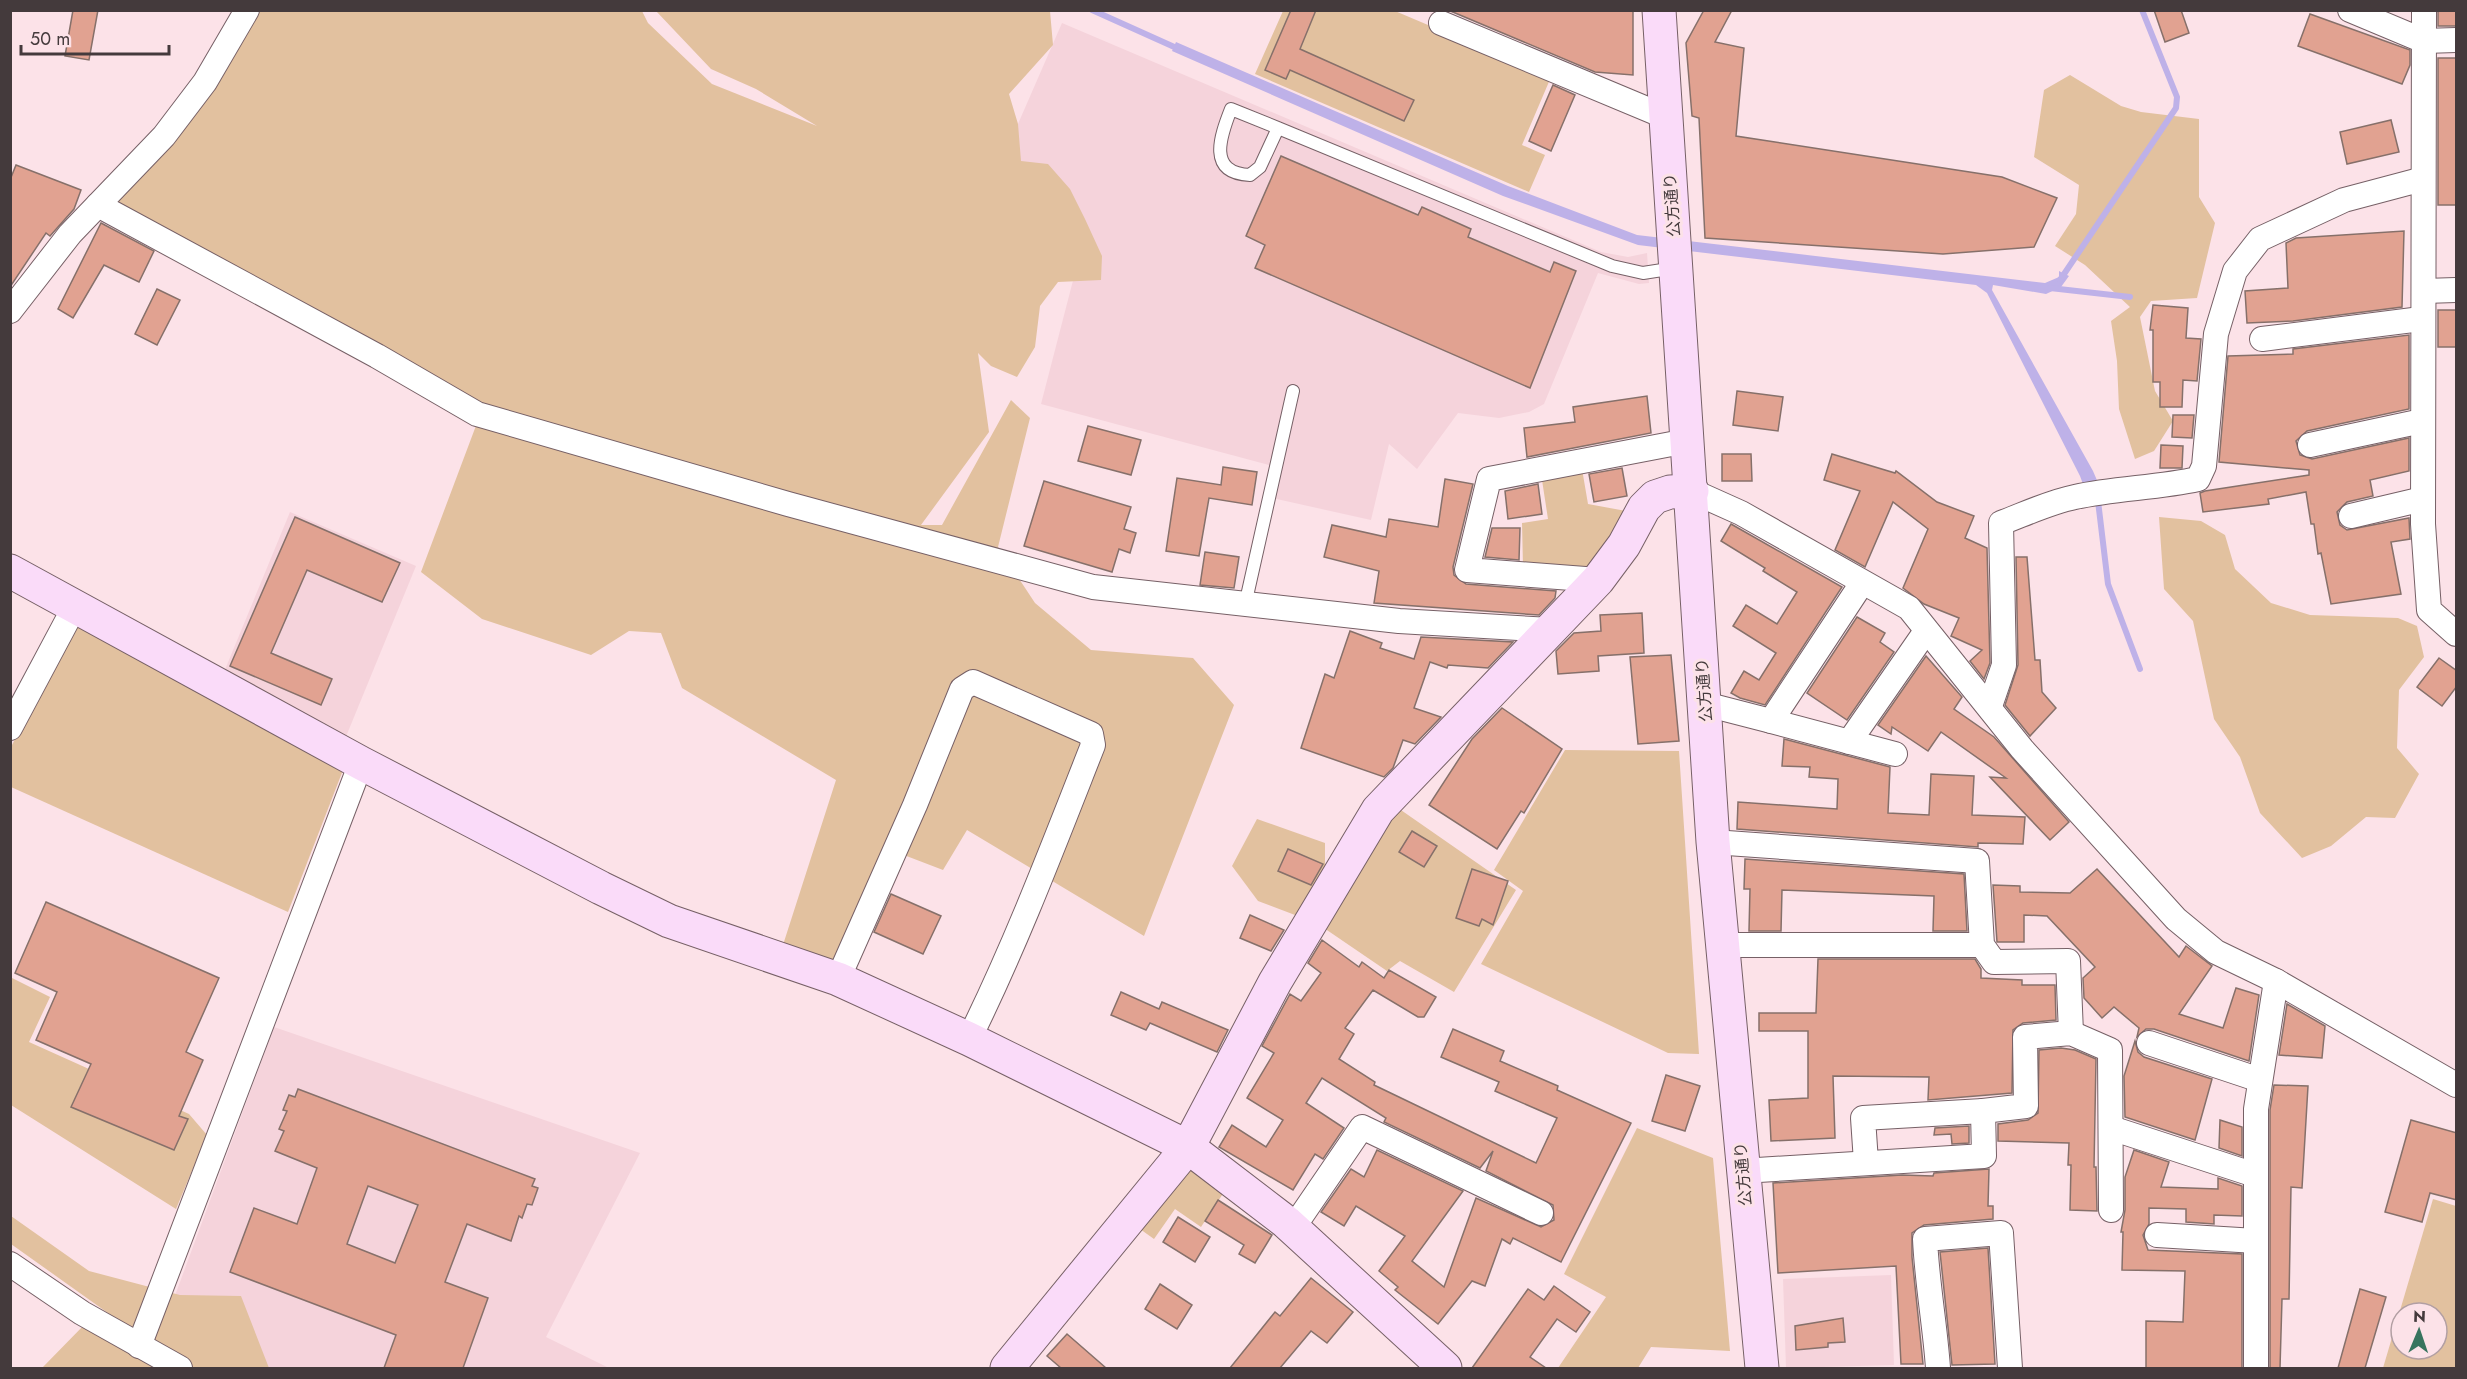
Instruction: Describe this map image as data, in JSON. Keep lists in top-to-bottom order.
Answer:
{
  "streets": {
    "street": ["公方通り"]
  },
  "scale_bar": "50 m",
  "north": "top"
}
